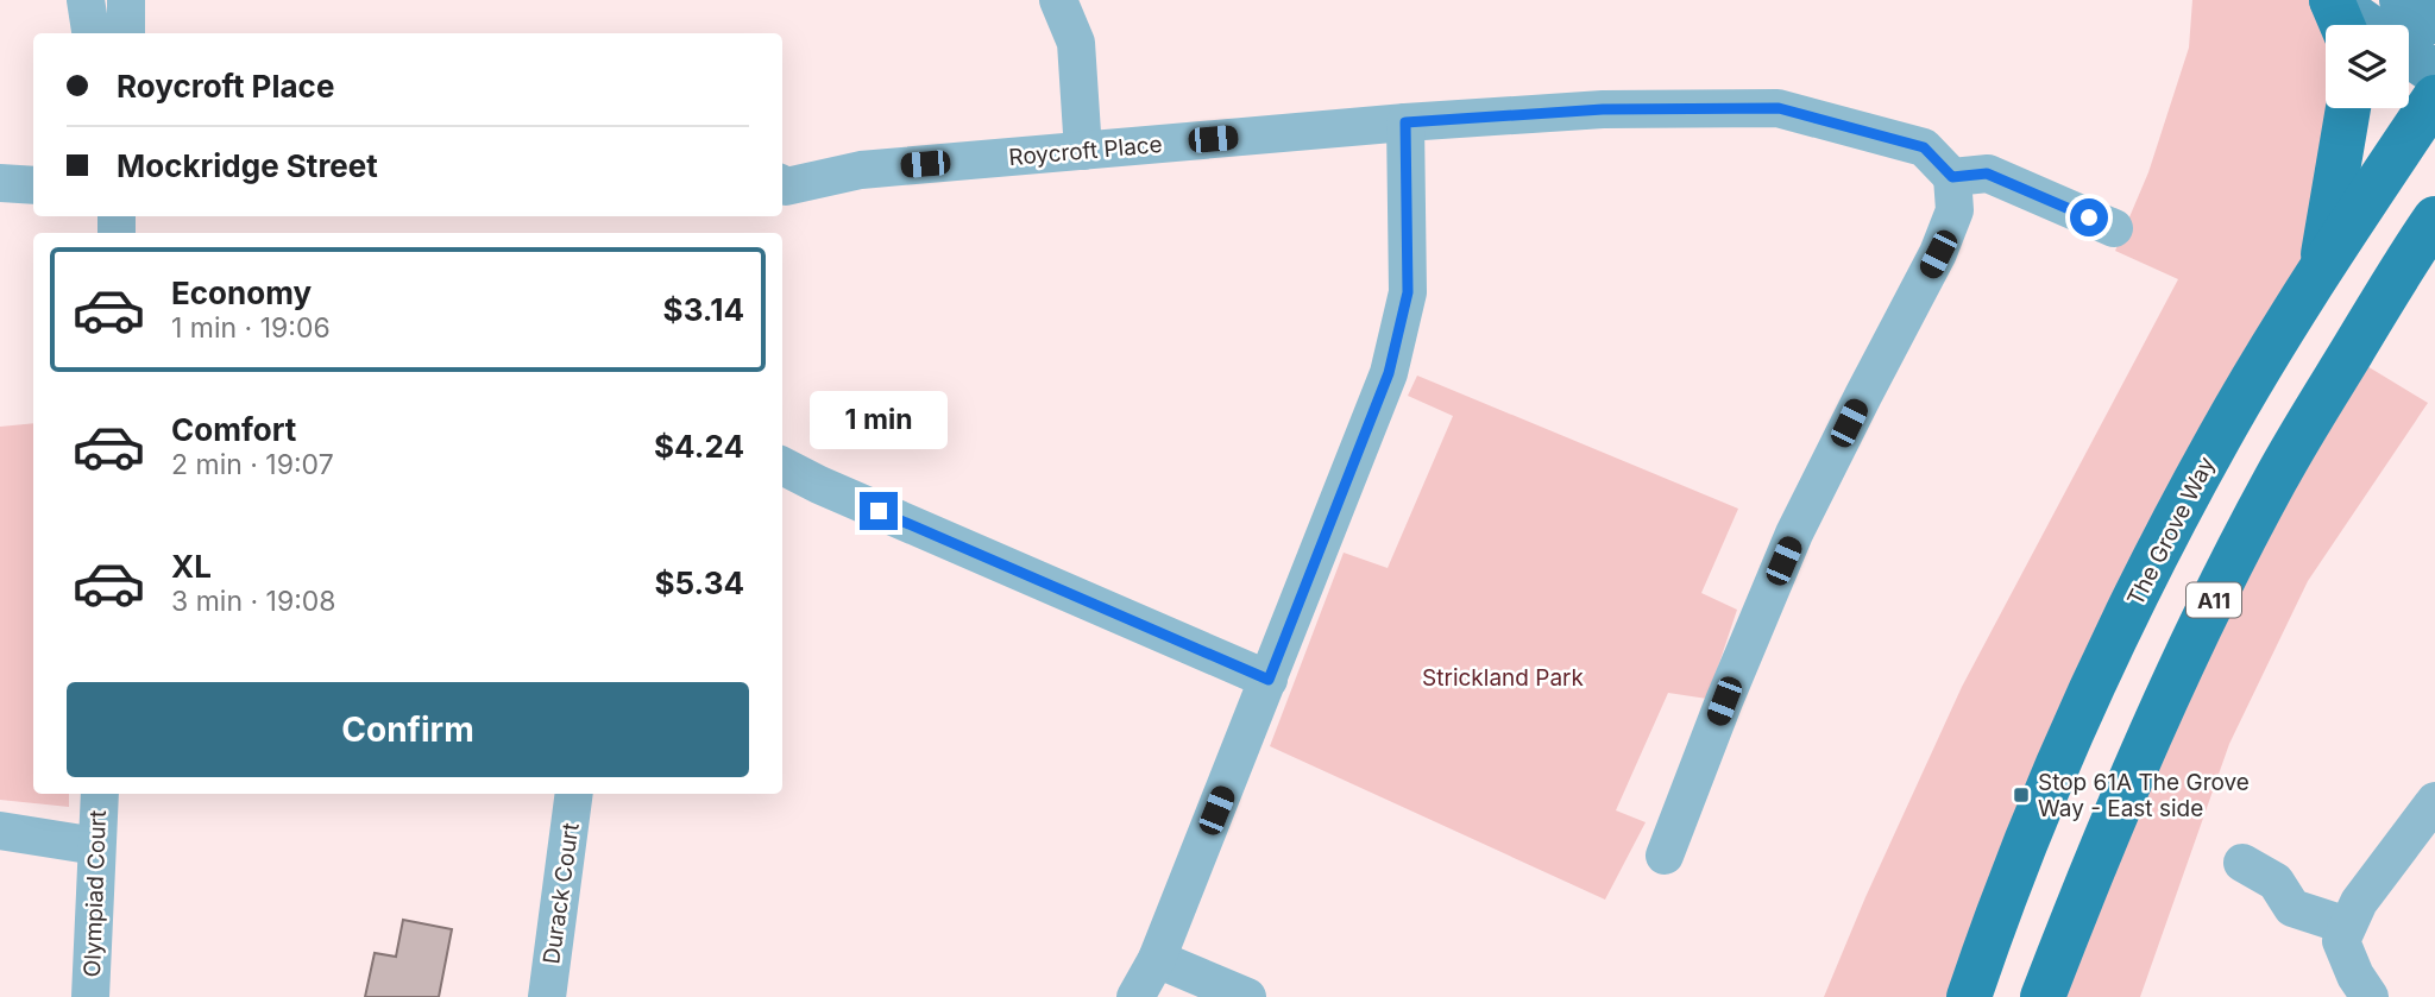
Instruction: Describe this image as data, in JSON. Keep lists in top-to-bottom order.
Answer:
{
  "streets": {
    "main road": ["The Grove Way", "A11"],
    "street": ["Roycroft Place", "Olympiad Court", "Durack Court"]
  },
  "parks": ["Strickland Park"],
  "places": {
    "transit": ["Stop 61A The Grove Way - East side"]
  },
  "page": {
    "banner": ["Roycroft Place", "Mockridge Street"],
    "list": [
      {
        "name": "Economy",
        "note": "1 min · 19:06",
        "value": "$3.14"
      },
      {
        "name": "Comfort",
        "note": "2 min · 19:07",
        "value": "$4.24"
      },
      {
        "name": "XL",
        "note": "3 min · 19:08",
        "value": "$5.34"
      }
    ],
    "bubble": "1 min",
    "buttons": "Confirm"
  }
}
